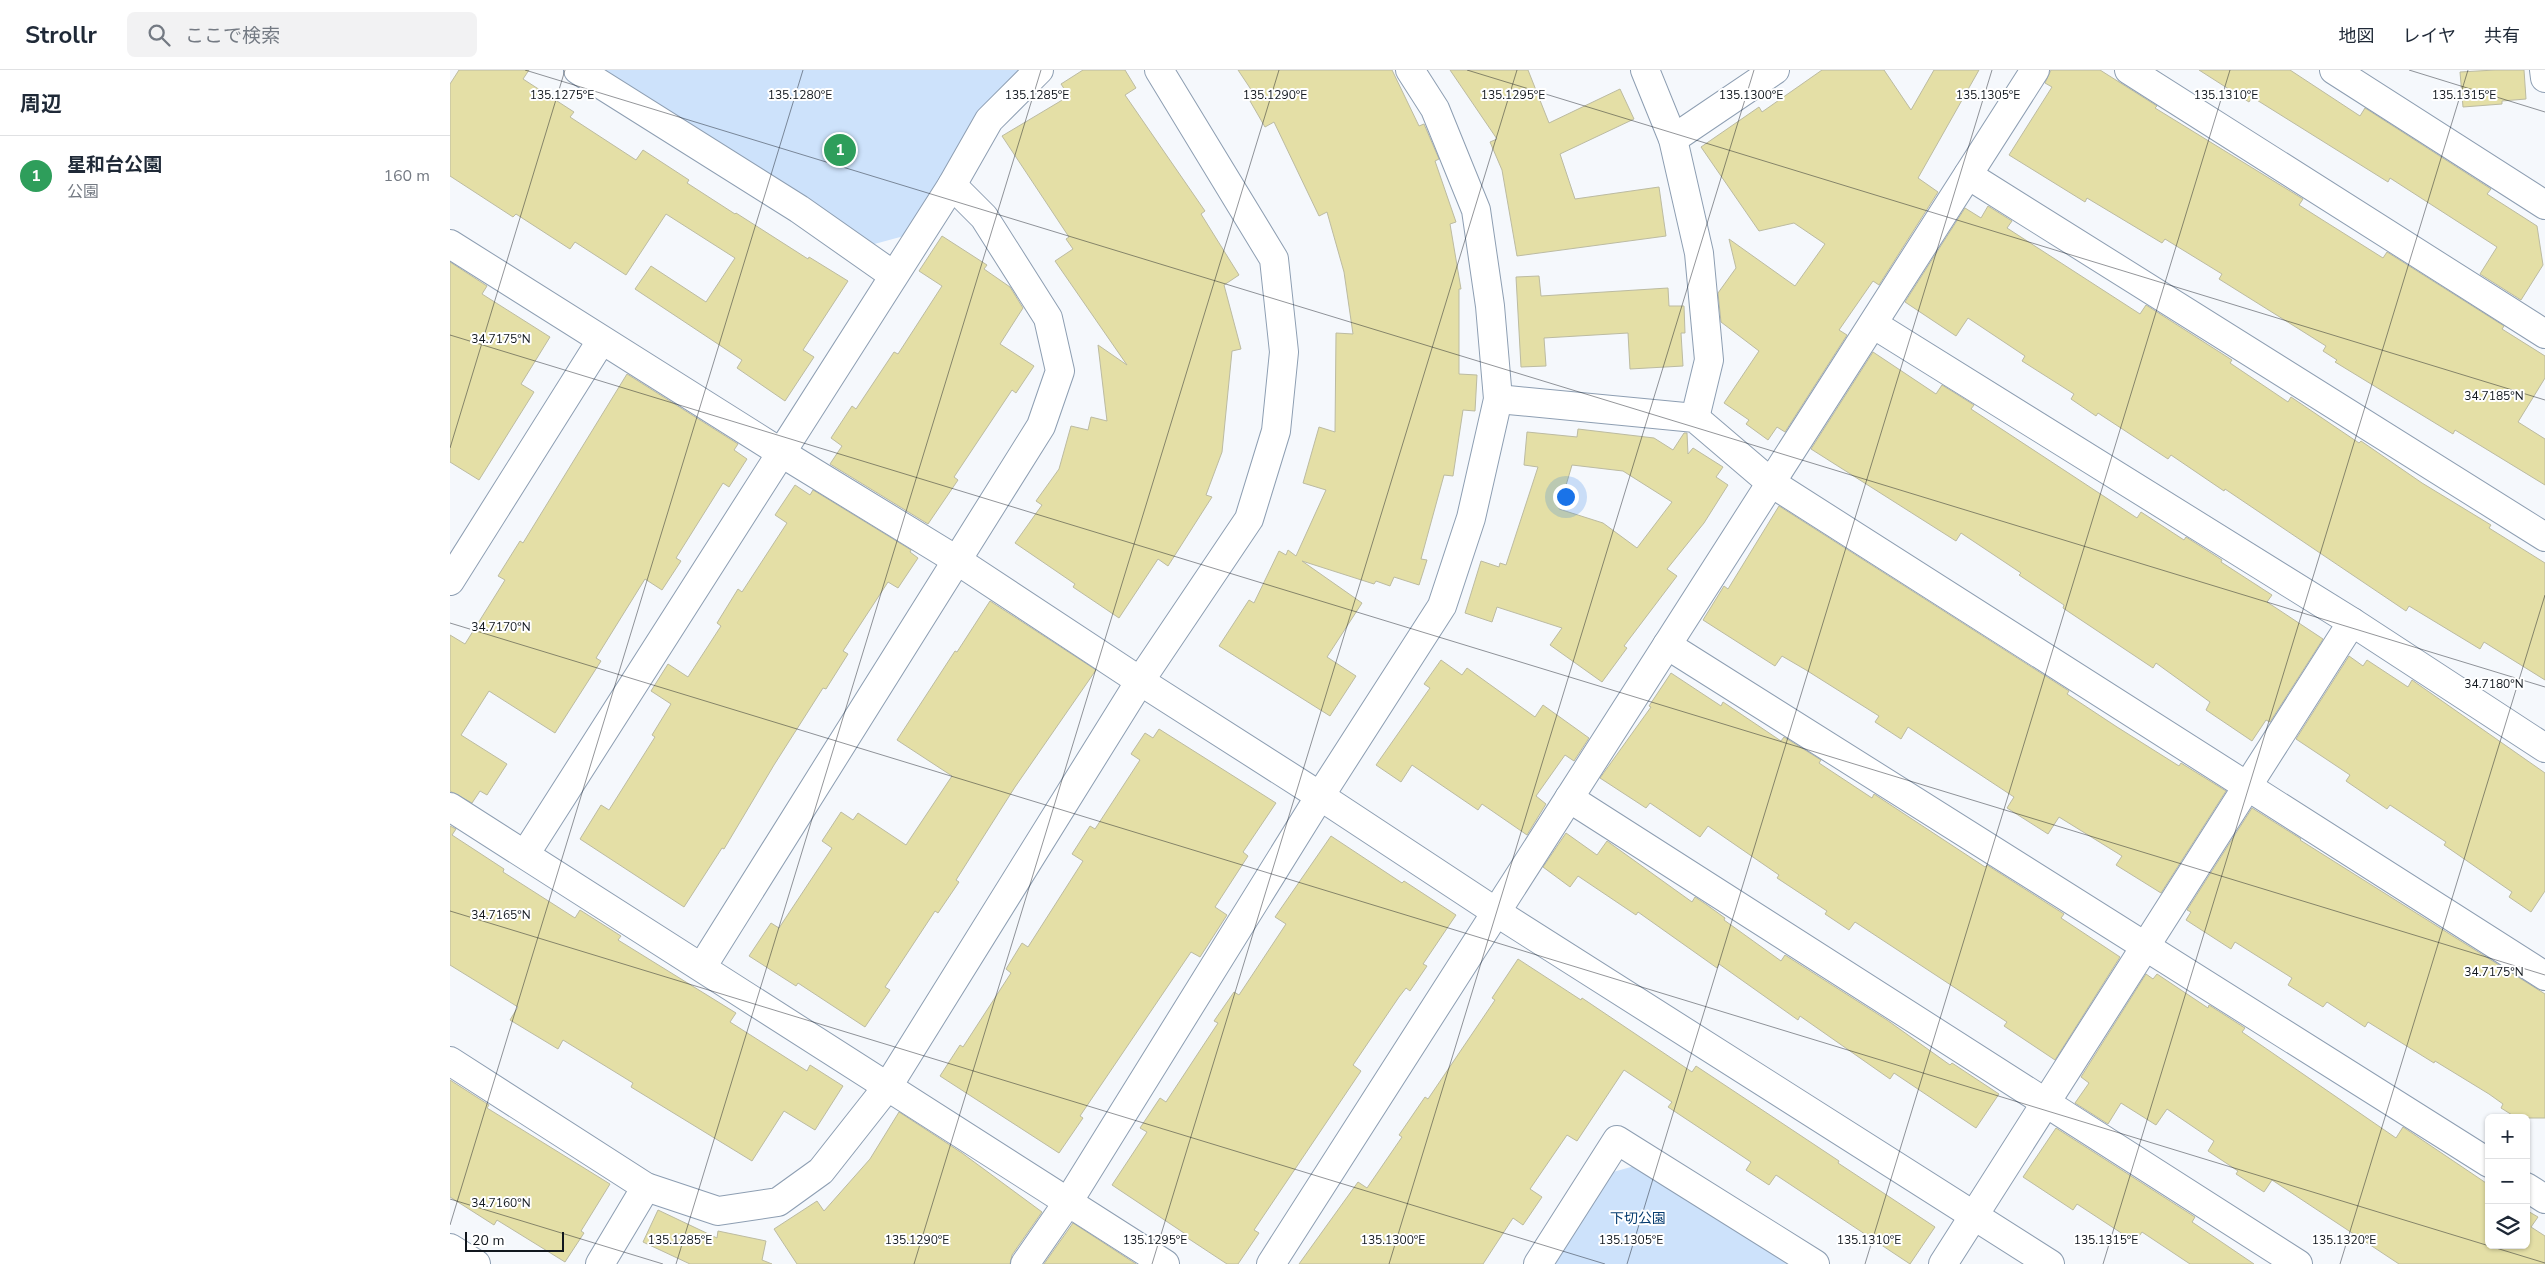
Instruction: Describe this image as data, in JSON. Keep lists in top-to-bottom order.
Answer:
{
  "parks": ["下切公園"],
  "scale_bar": "20 m",
  "page": {
    "header": "Strollr",
    "search": "ここで検索",
    "nav": ["地図", "レイヤ", "共有"],
    "heading": "周辺",
    "pins": "1",
    "list": [
      {
        "mark": "1",
        "name": "星和台公園",
        "note": "公園",
        "value": "160 m"
      }
    ],
    "map_buttons": ["+", "−"],
    "scale": "20 m"
  },
  "coordinates": [
    "135.1275°E",
    "135.1280°E",
    "135.1285°E",
    "135.1290°E",
    "135.1295°E",
    "135.1300°E",
    "135.1305°E",
    "135.1310°E",
    "135.1315°E",
    "34.7175°N",
    "34.7185°N",
    "34.7170°N",
    "34.7180°N",
    "34.7165°N",
    "34.7160°N",
    "135.1320°E"
  ]
}
